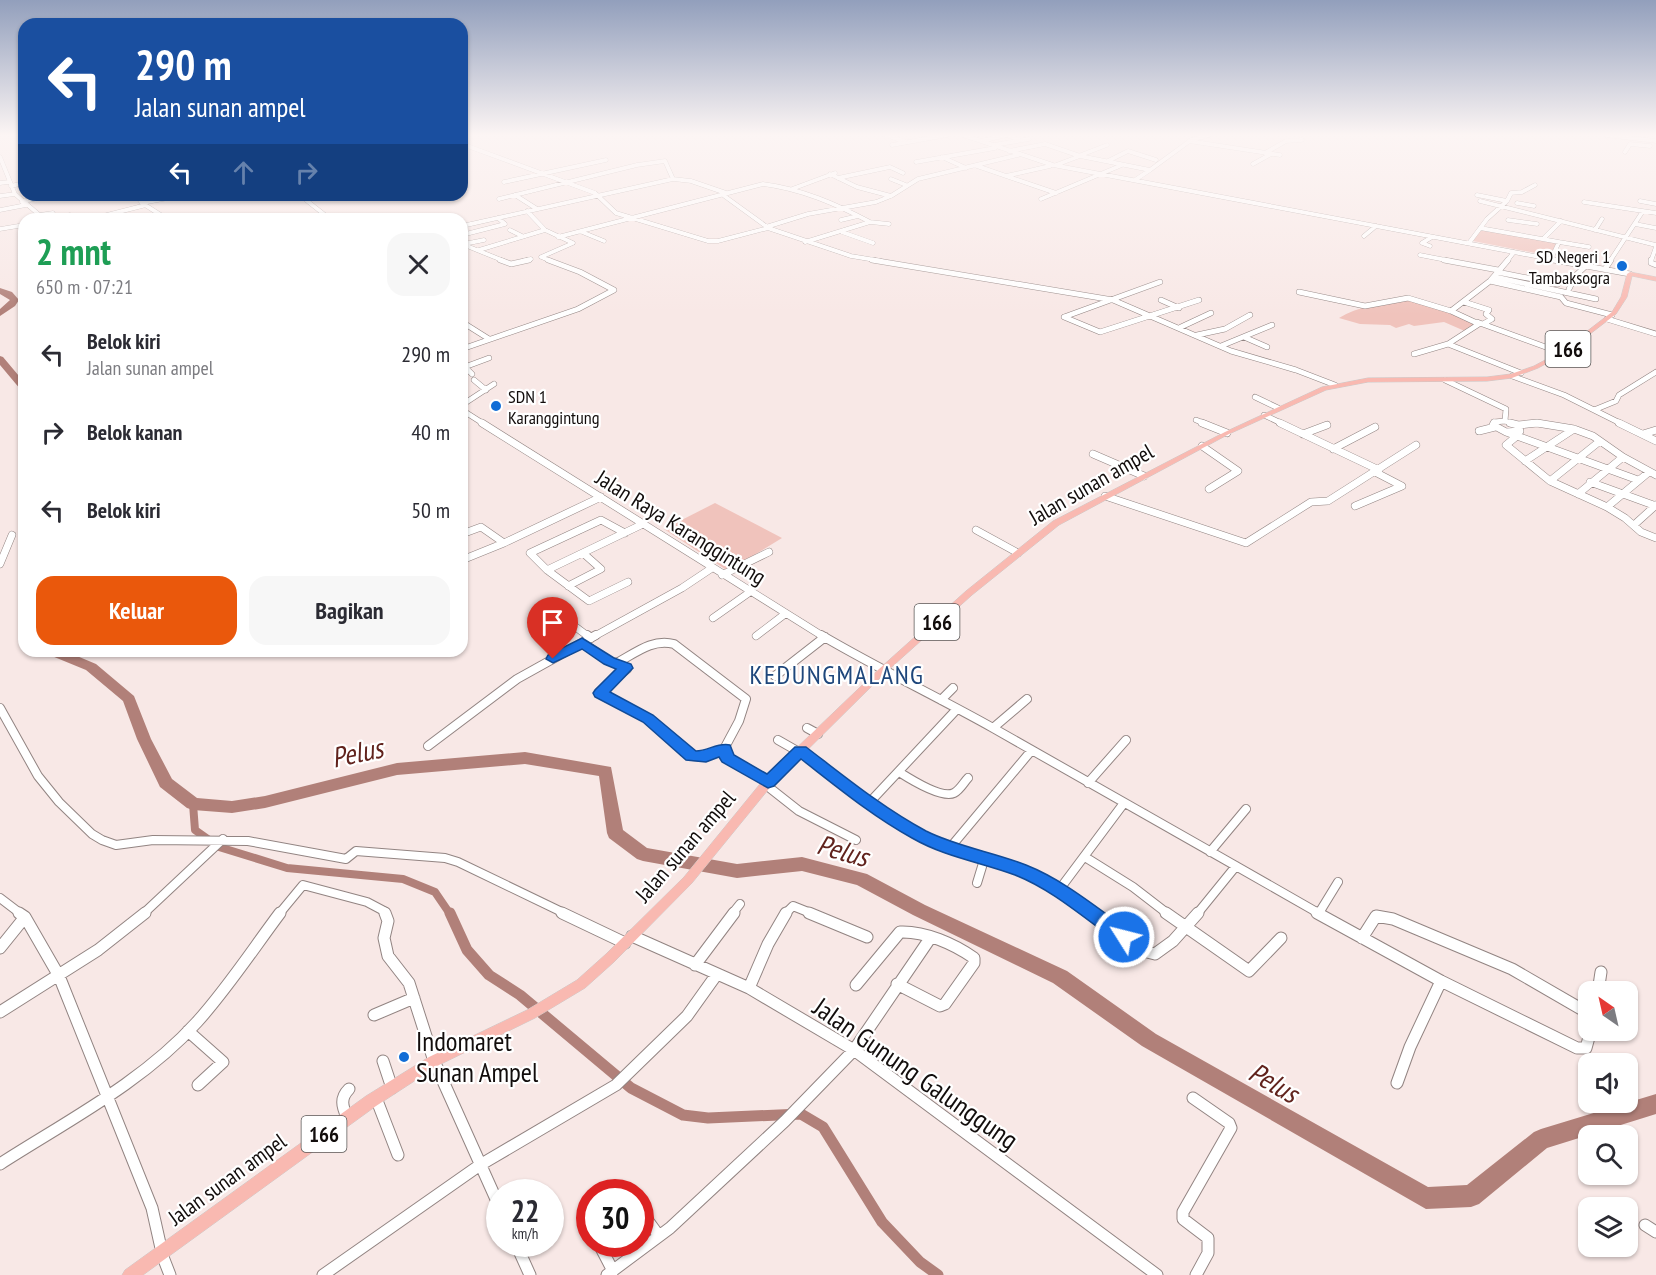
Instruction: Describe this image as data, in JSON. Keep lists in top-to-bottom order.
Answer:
{
  "streets": {
    "main road": ["166", "Jalan sunan ampel"],
    "street": ["Jalan Raya Karanggintung", "Jalan Gunung Galunggung"]
  },
  "crossings": [
    ["Jalan sunan ampel", "Jalan Raya Karanggintung"],
    ["Jalan sunan ampel", "Jalan Gunung Galunggung"]
  ],
  "districts": ["KEDUNGMALANG"],
  "water": ["Pelus"],
  "places": ["SD Negeri 1 Tambaksogra", "SDN 1 Karanggintung", "Indomaret Sunan Ampel"],
  "north": "top left",
  "page": {
    "turn": ["290 m", "Jalan sunan ampel"],
    "heading": ["2 mnt", "650 m · 07:21"],
    "list": [
      {
        "name": "Belok kiri",
        "note": "Jalan sunan ampel",
        "value": "290 m"
      },
      {
        "name": "Belok kanan",
        "value": "40 m"
      },
      {
        "name": "Belok kiri",
        "value": "50 m"
      }
    ],
    "buttons": ["Keluar", "Bagikan"],
    "speed": "22 km/h",
    "limit": "30"
  }
}
